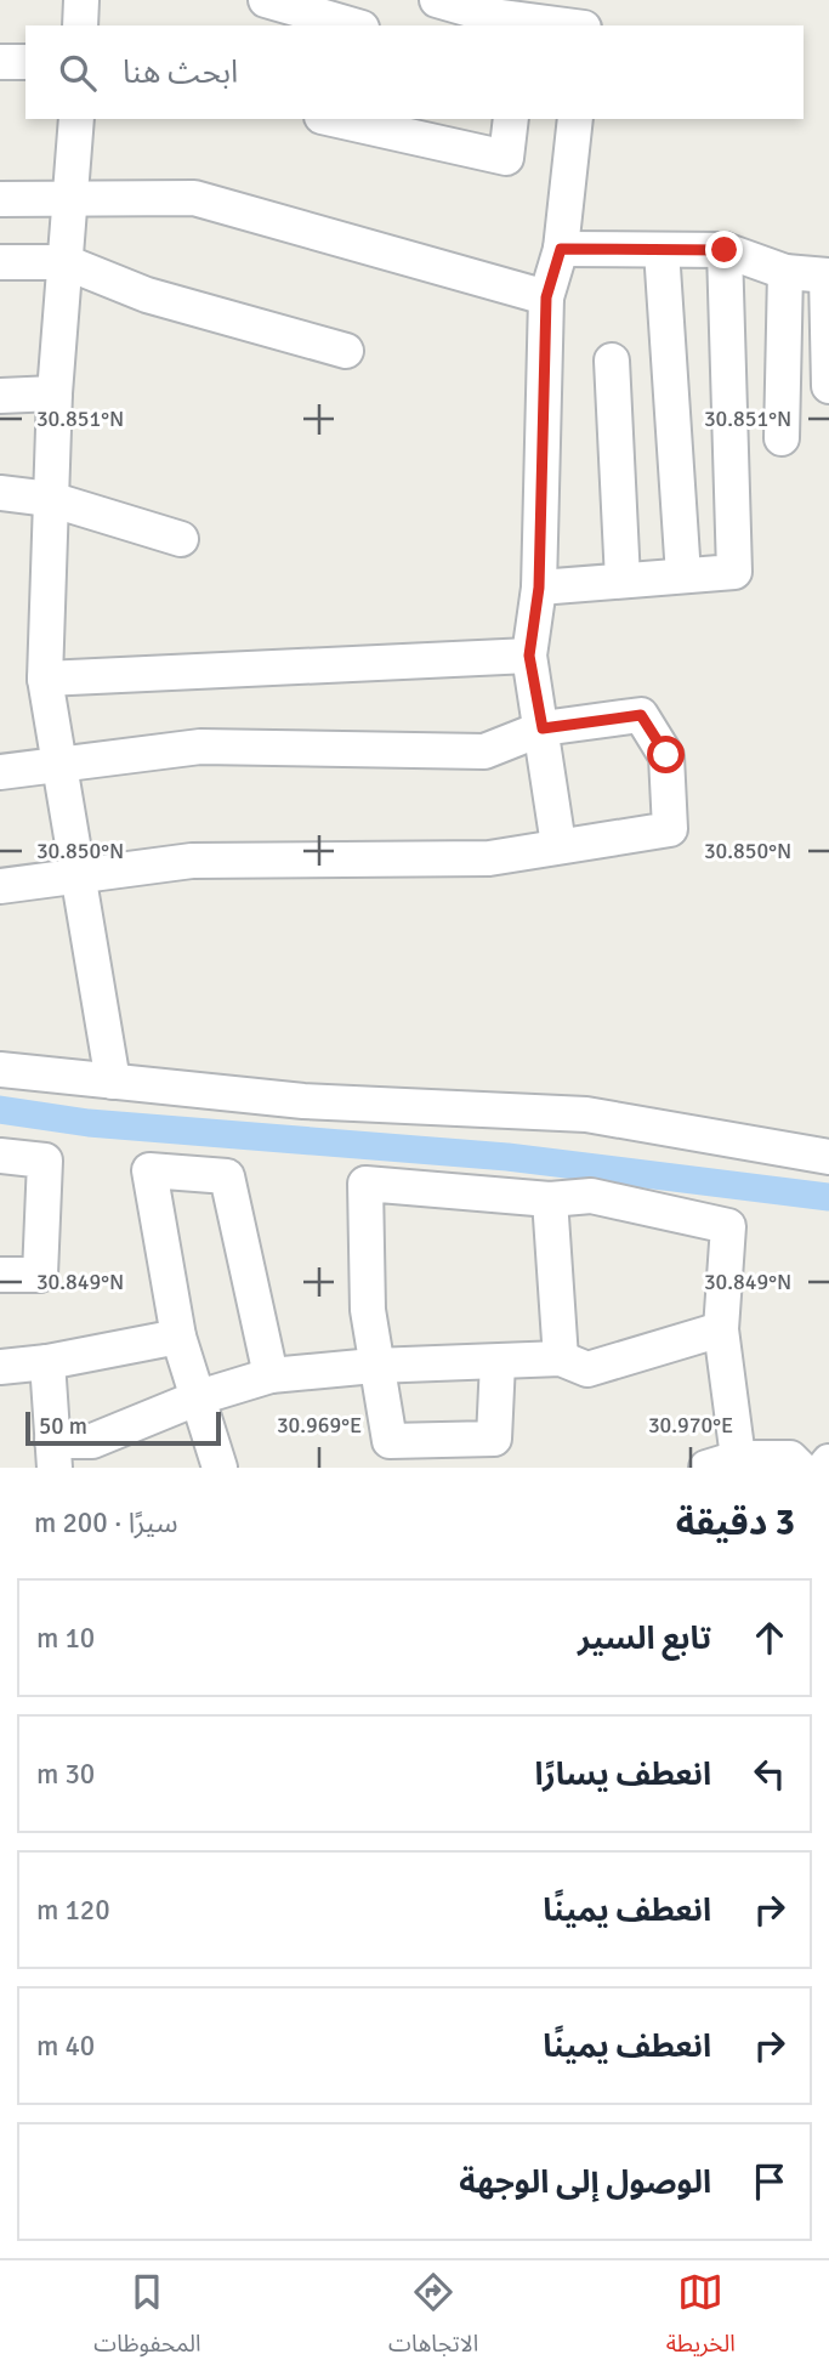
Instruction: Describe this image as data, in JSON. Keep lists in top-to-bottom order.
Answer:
{
  "scale_bar": "50 m",
  "page": {
    "search": "ابحث هنا",
    "scale": "50 m",
    "heading": ["3 دقيقة", "سيرًا · 200 m"],
    "list": [
      ["تابع السير", "10 m"],
      ["انعطف يسارًا", "30 m"],
      ["انعطف يمينًا", "120 m"],
      ["انعطف يمينًا", "40 m"],
      "الوصول إلى الوجهة"
    ],
    "nav": ["الخريطة", "الاتجاهات", "المحفوظات"]
  },
  "coordinates": [
    "30.851°N",
    "30.850°N",
    "30.849°N",
    "30.969°E",
    "30.970°E"
  ]
}
